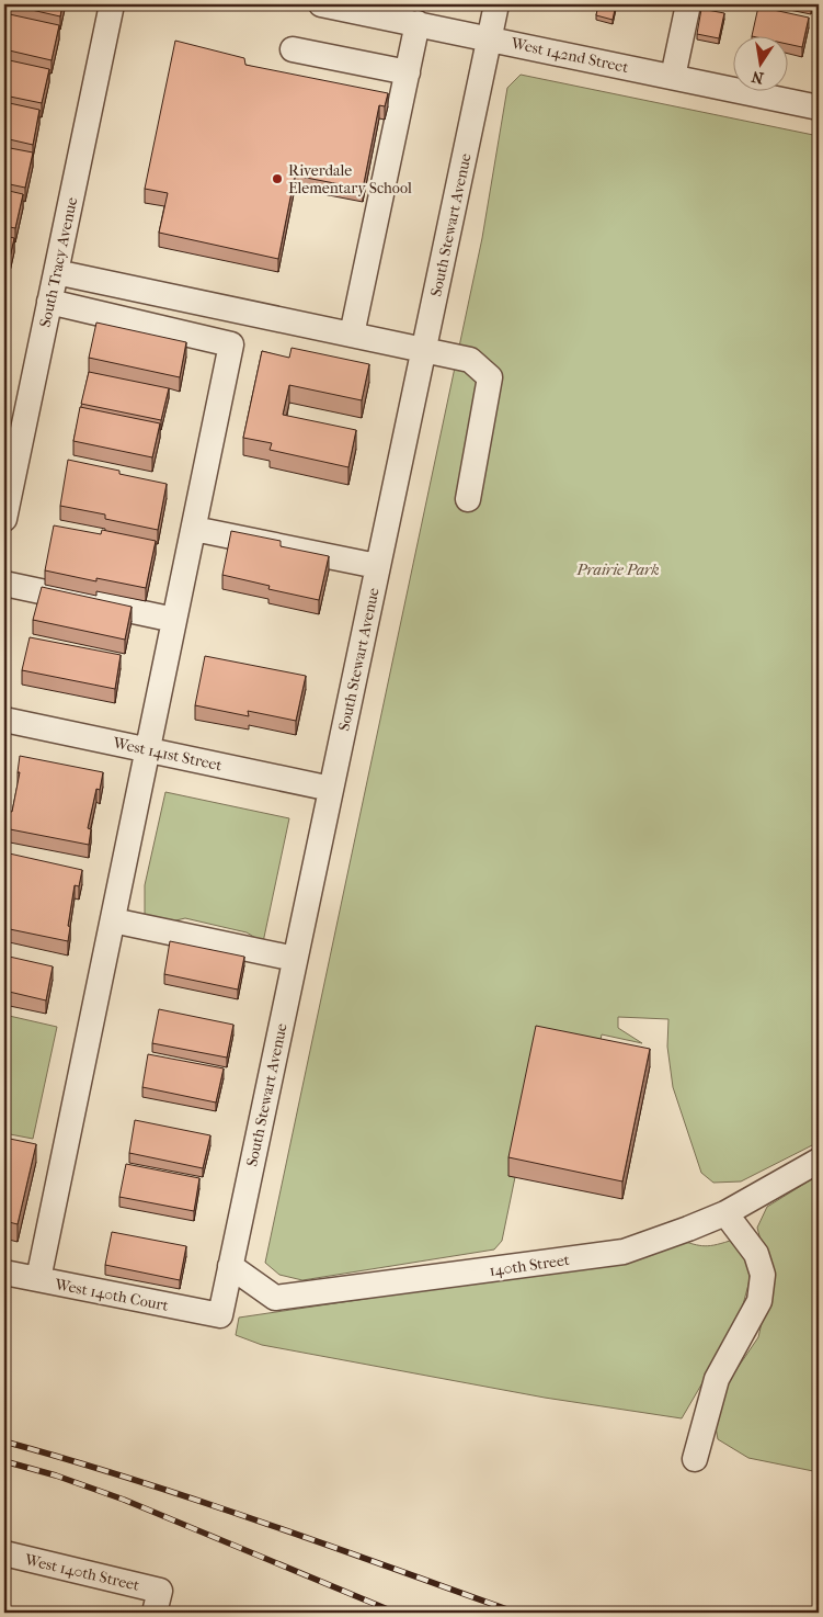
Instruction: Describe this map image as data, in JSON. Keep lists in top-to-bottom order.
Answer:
{
  "streets": {
    "street": [
      "West 142nd Street",
      "South Stewart Avenue",
      "South Tracy Avenue",
      "West 141st Street",
      "140th Street",
      "West 140th Court",
      "West 140th Street"
    ]
  },
  "crossings": [
    ["West 142nd Street", "South Stewart Avenue"],
    ["South Stewart Avenue", "West 141st Street"],
    ["South Stewart Avenue", "140th Street"],
    ["South Stewart Avenue", "West 140th Court"]
  ],
  "parks": ["Prairie Park"],
  "places": ["Riverdale Elementary School"],
  "north": "bottom"
}
